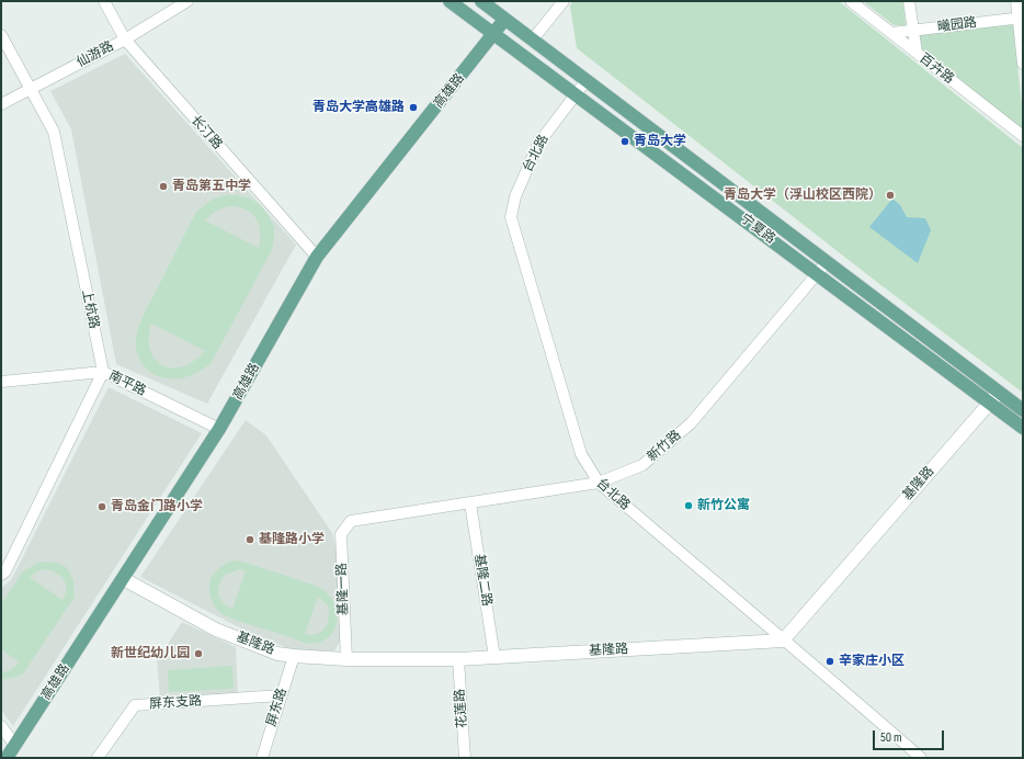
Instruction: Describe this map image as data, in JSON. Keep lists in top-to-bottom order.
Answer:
{
  "streets": {
    "main road": ["高雄路", "宁夏路"],
    "street": [
      "曦园路",
      "仙游路",
      "百卉路",
      "长汀路",
      "台北路",
      "上杭路",
      "南平路",
      "新竹路",
      "基隆路",
      "基隆二路",
      "基隆一路",
      "屏东支路",
      "屏东路",
      "花莲路"
    ]
  },
  "crossings": [
    ["曦园路", "百卉路"],
    ["仙游路", "长汀路"],
    ["仙游路", "上杭路"],
    ["高雄路", "长汀路"],
    ["高雄路", "宁夏路"],
    ["高雄路", "南平路"],
    ["高雄路", "基隆路"],
    ["台北路", "宁夏路"],
    ["台北路", "新竹路"],
    ["台北路", "基隆路"],
    ["宁夏路", "新竹路"],
    ["宁夏路", "基隆路"],
    ["上杭路", "南平路"],
    ["新竹路", "基隆二路"],
    ["新竹路", "基隆一路"],
    ["基隆路", "基隆二路"],
    ["基隆路", "基隆一路"],
    ["基隆路", "屏东路"],
    ["基隆路", "花莲路"],
    ["屏东支路", "屏东路"]
  ],
  "places": [
    "青岛大学高雄路",
    "青岛大学",
    "青岛第五中学",
    "青岛大学（浮山校区西院）",
    "新竹公寓",
    "青岛金门路小学",
    "基隆路小学",
    "新世纪幼儿园",
    "辛家庄小区"
  ],
  "scale_bar": "50 m"
}
